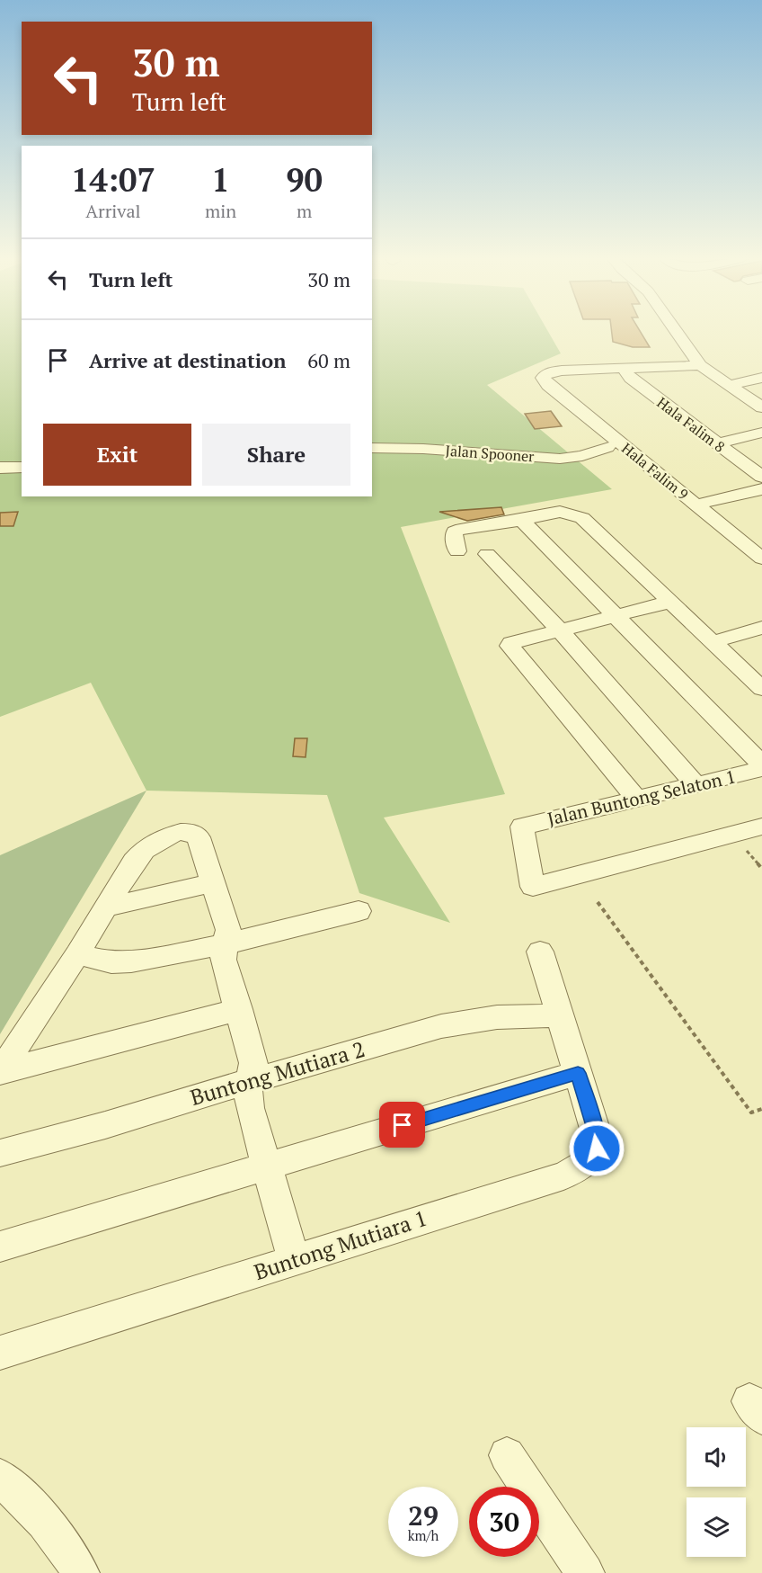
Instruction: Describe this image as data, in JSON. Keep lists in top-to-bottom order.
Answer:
{
  "streets": {
    "street": [
      "Hala Falim 8",
      "Jalan Spooner",
      "Hala Falim 9",
      "Jalan Buntong Selaton 1",
      "Buntong Mutiara 2",
      "Buntong Mutiara 1"
    ]
  },
  "crossings": [
    ["Hala Falim 8", "Hala Falim 9"],
    ["Buntong Mutiara 2", "Buntong Mutiara 1"]
  ],
  "page": {
    "turn": ["30 m", "Turn left"],
    "eta": [
      "14:07",
      "Arrival",
      "1",
      "min",
      "90",
      "m"
    ],
    "list": [
      {
        "name": "Turn left",
        "value": "30 m"
      },
      {
        "name": "Arrive at destination",
        "value": "60 m"
      }
    ],
    "buttons": ["Exit", "Share"],
    "speed": "29 km/h",
    "limit": "30"
  }
}
